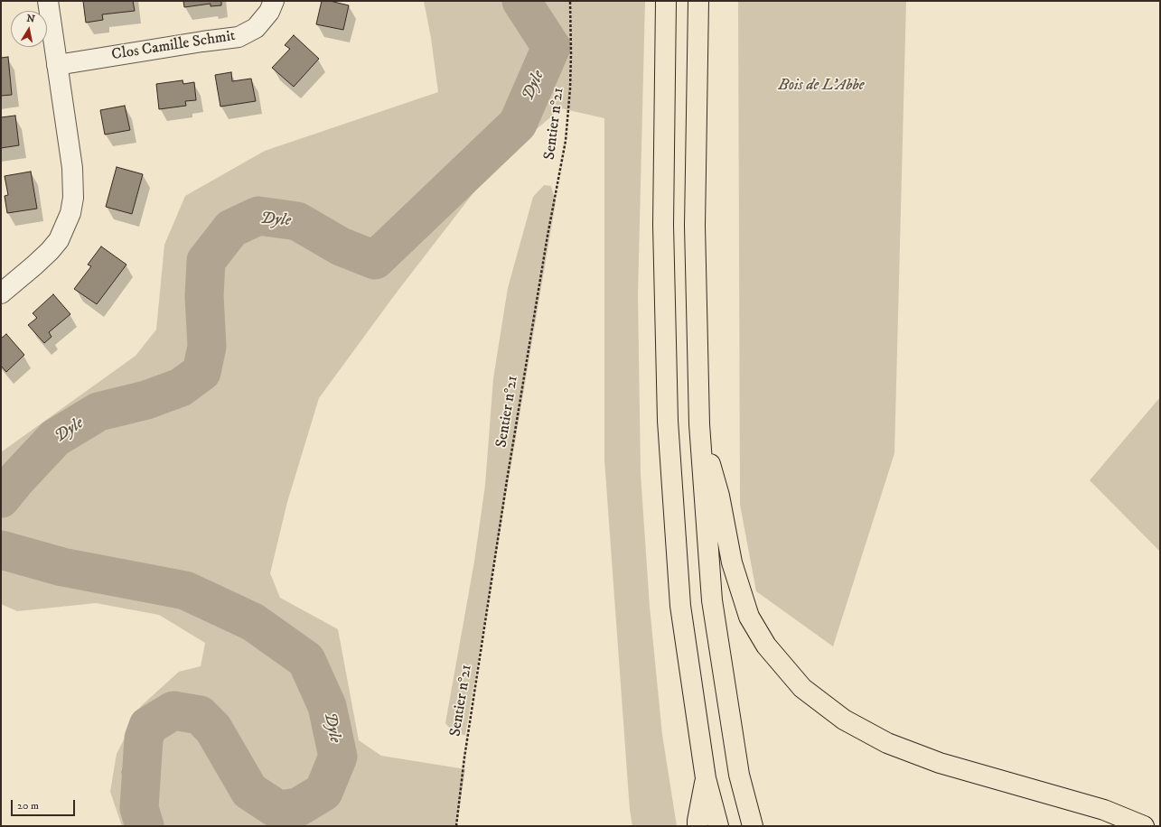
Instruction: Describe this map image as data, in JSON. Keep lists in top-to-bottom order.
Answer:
{
  "streets": {
    "street": ["Clos Camille Schmit"],
    "path": ["Sentier n°21"]
  },
  "water": ["Dyle"],
  "parks": ["Bois de L'Abbe"],
  "scale_bar": "20 m",
  "north": "top"
}
